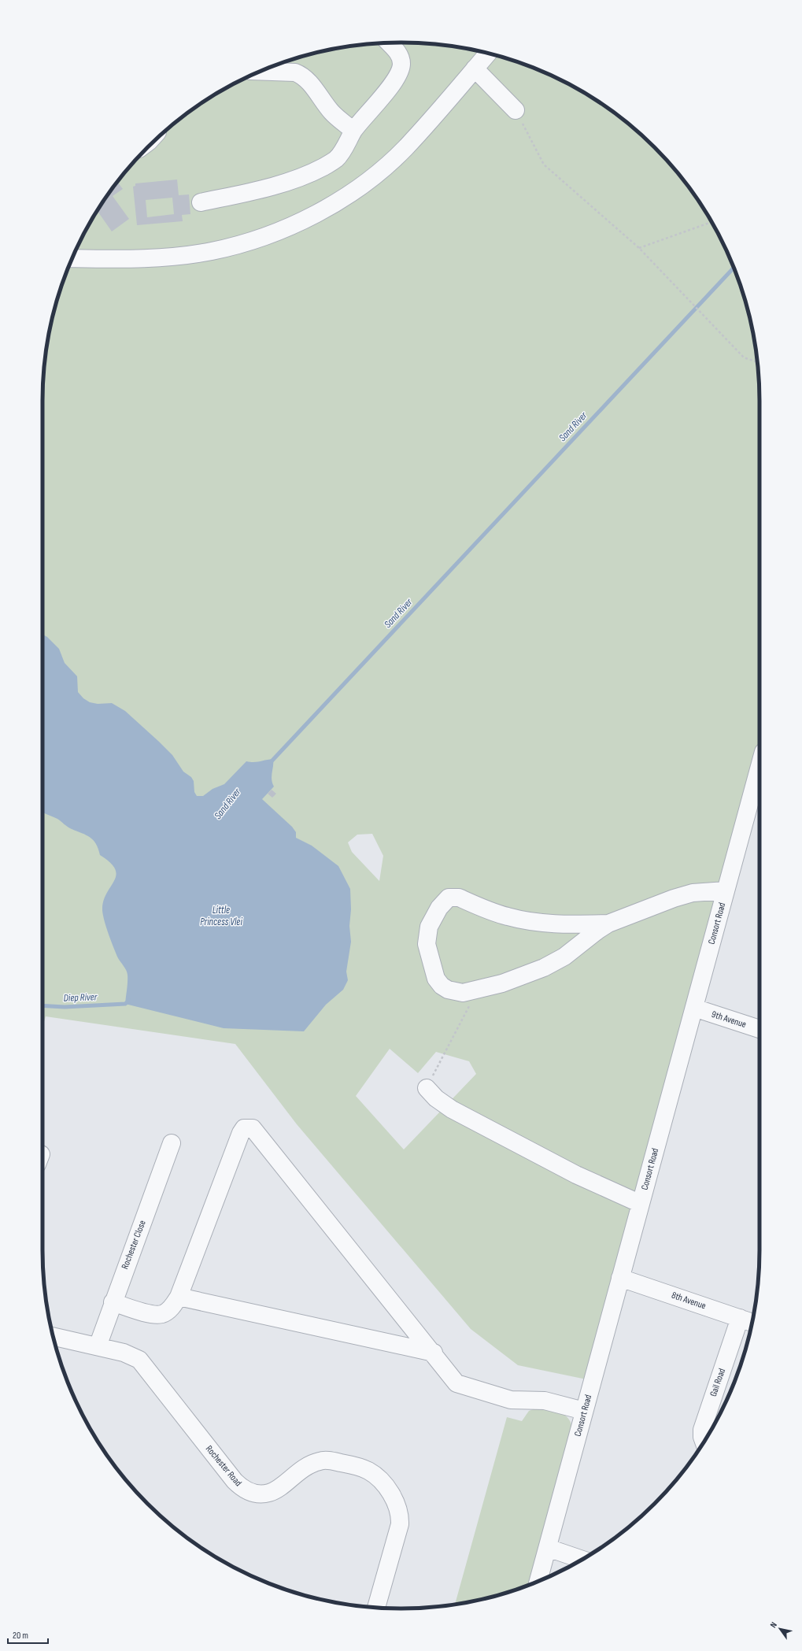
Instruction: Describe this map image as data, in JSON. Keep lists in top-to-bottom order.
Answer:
{
  "streets": {
    "street": [
      "Consort Road",
      "9th Avenue",
      "Rochester Close",
      "8th Avenue",
      "Gail Road",
      "Rochester Road"
    ]
  },
  "crossings": [
    ["Consort Road", "9th Avenue"],
    ["Consort Road", "8th Avenue"],
    ["Rochester Close", "Rochester Road"],
    ["8th Avenue", "Gail Road"]
  ],
  "water": ["Sand River", "Little Princess Vlei", "Diep River"],
  "scale_bar": "20 m",
  "north": "top left"
}
